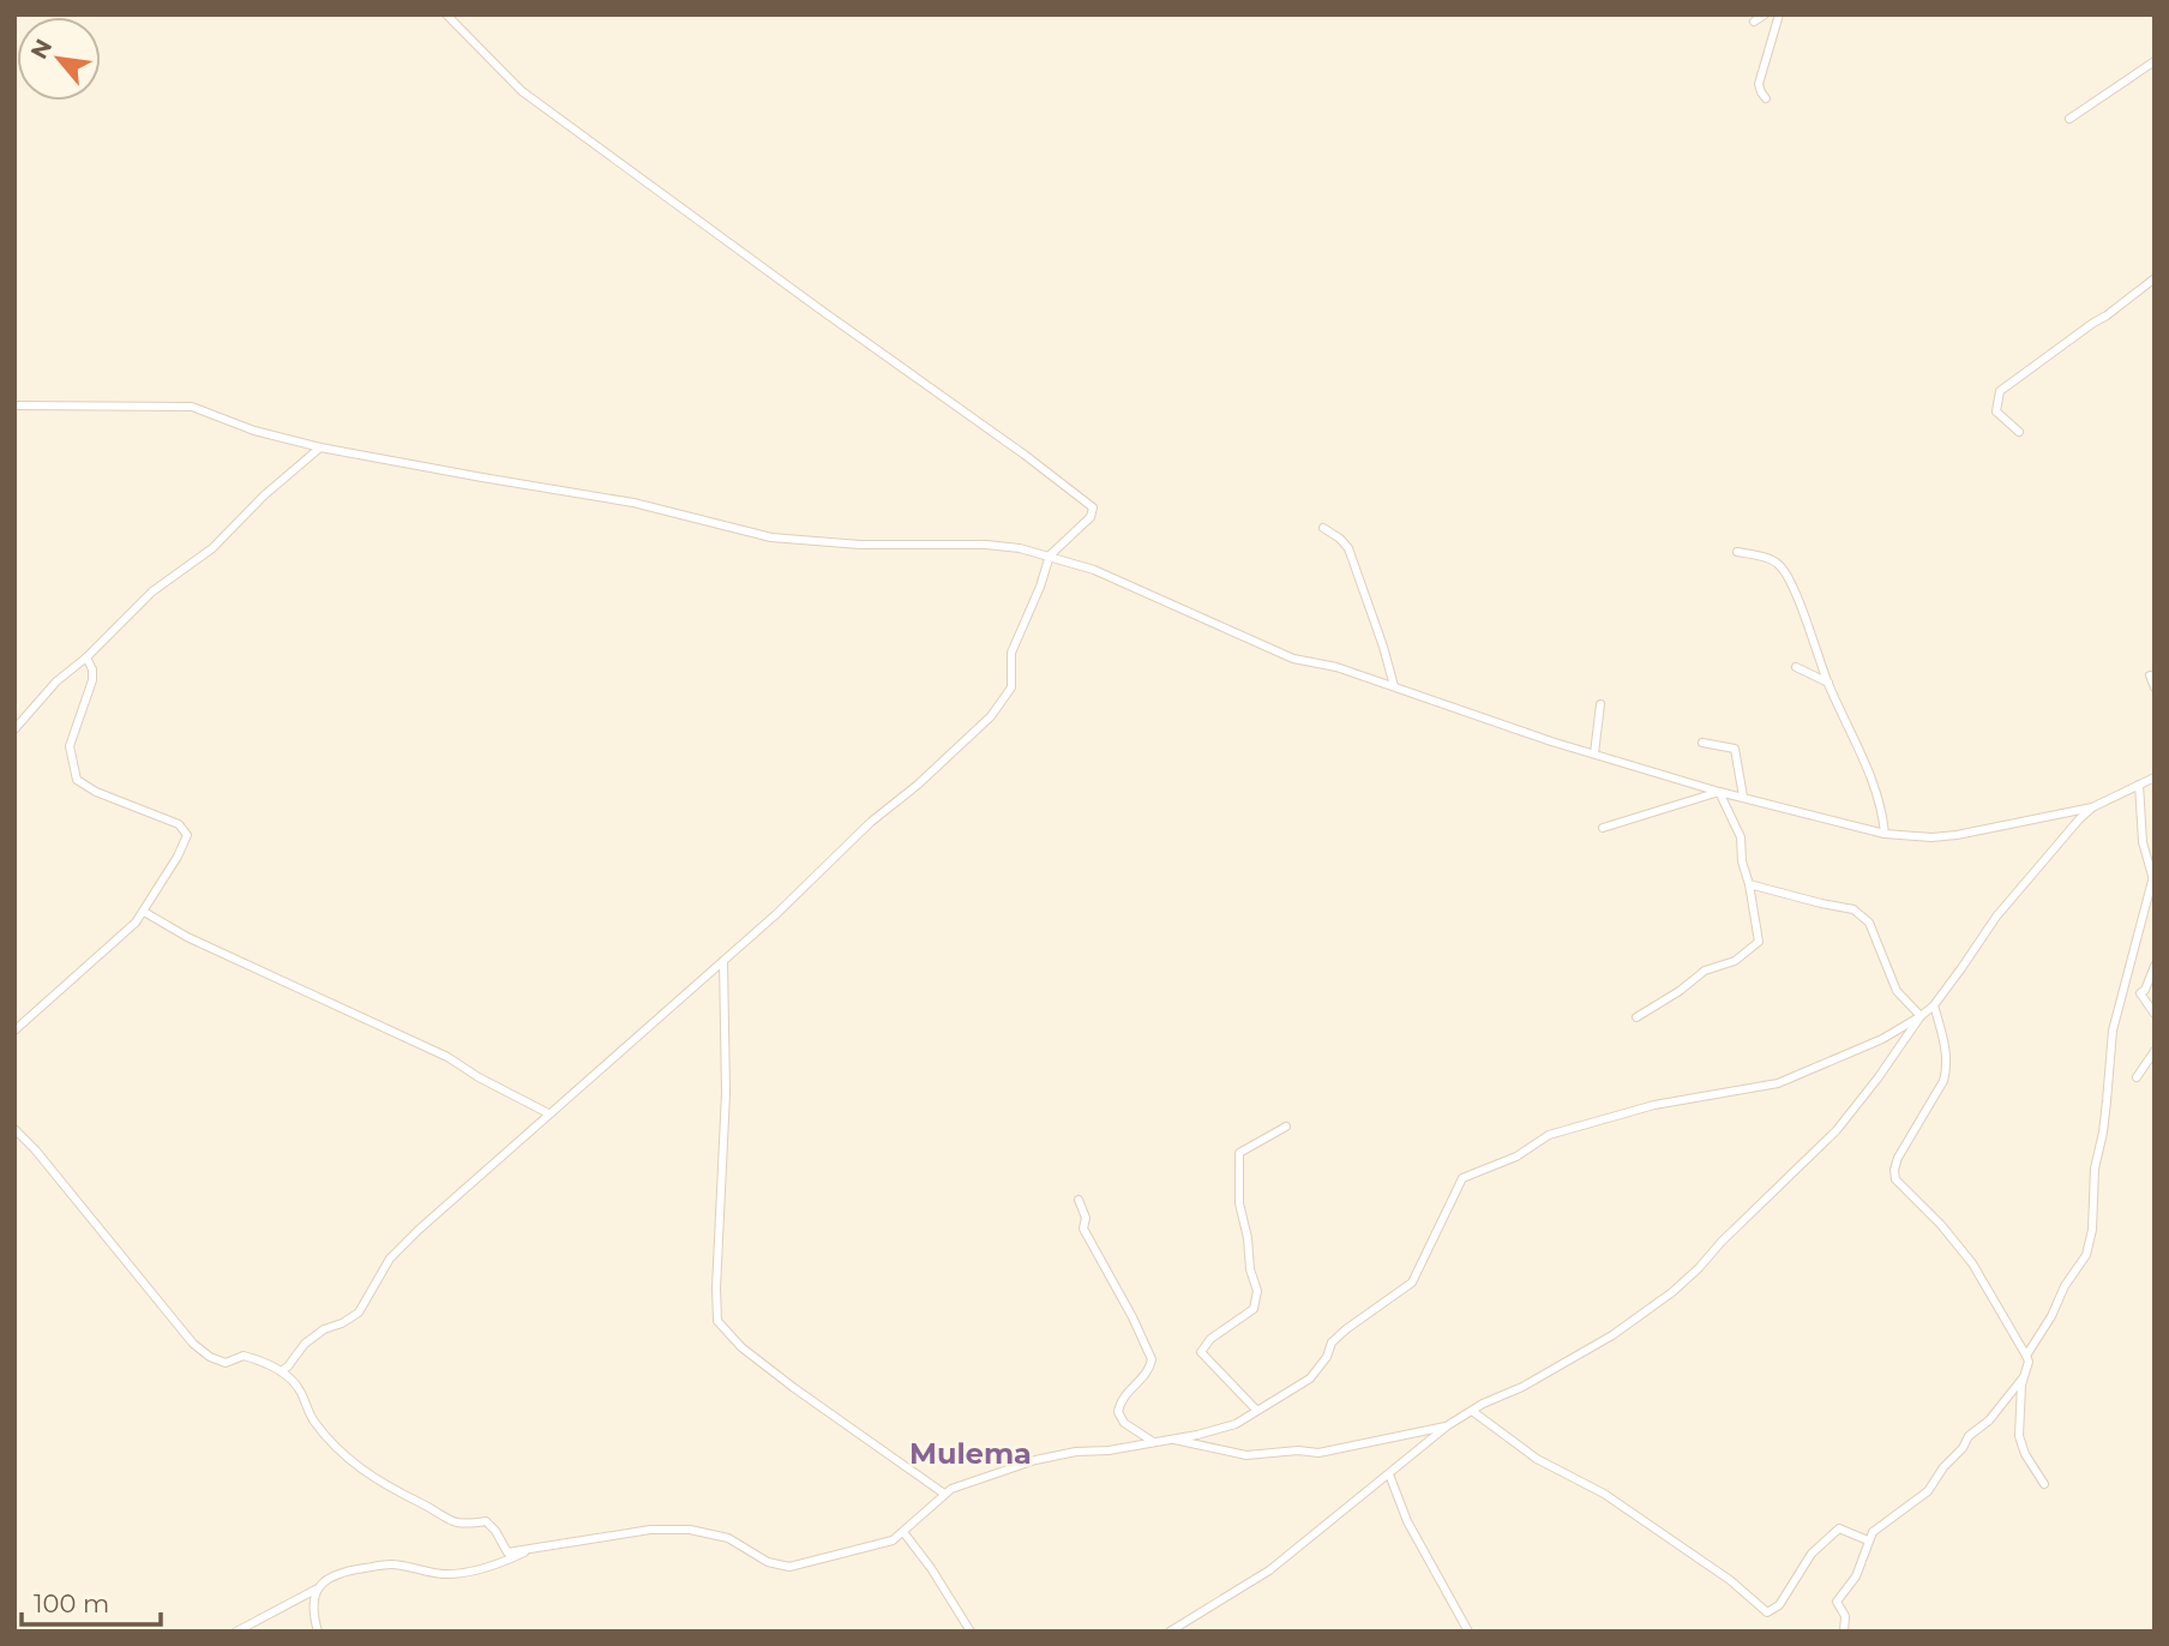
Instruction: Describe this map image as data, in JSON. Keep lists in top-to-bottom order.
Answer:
{
  "districts": ["Mulema"],
  "scale_bar": "100 m",
  "north": "top left"
}
